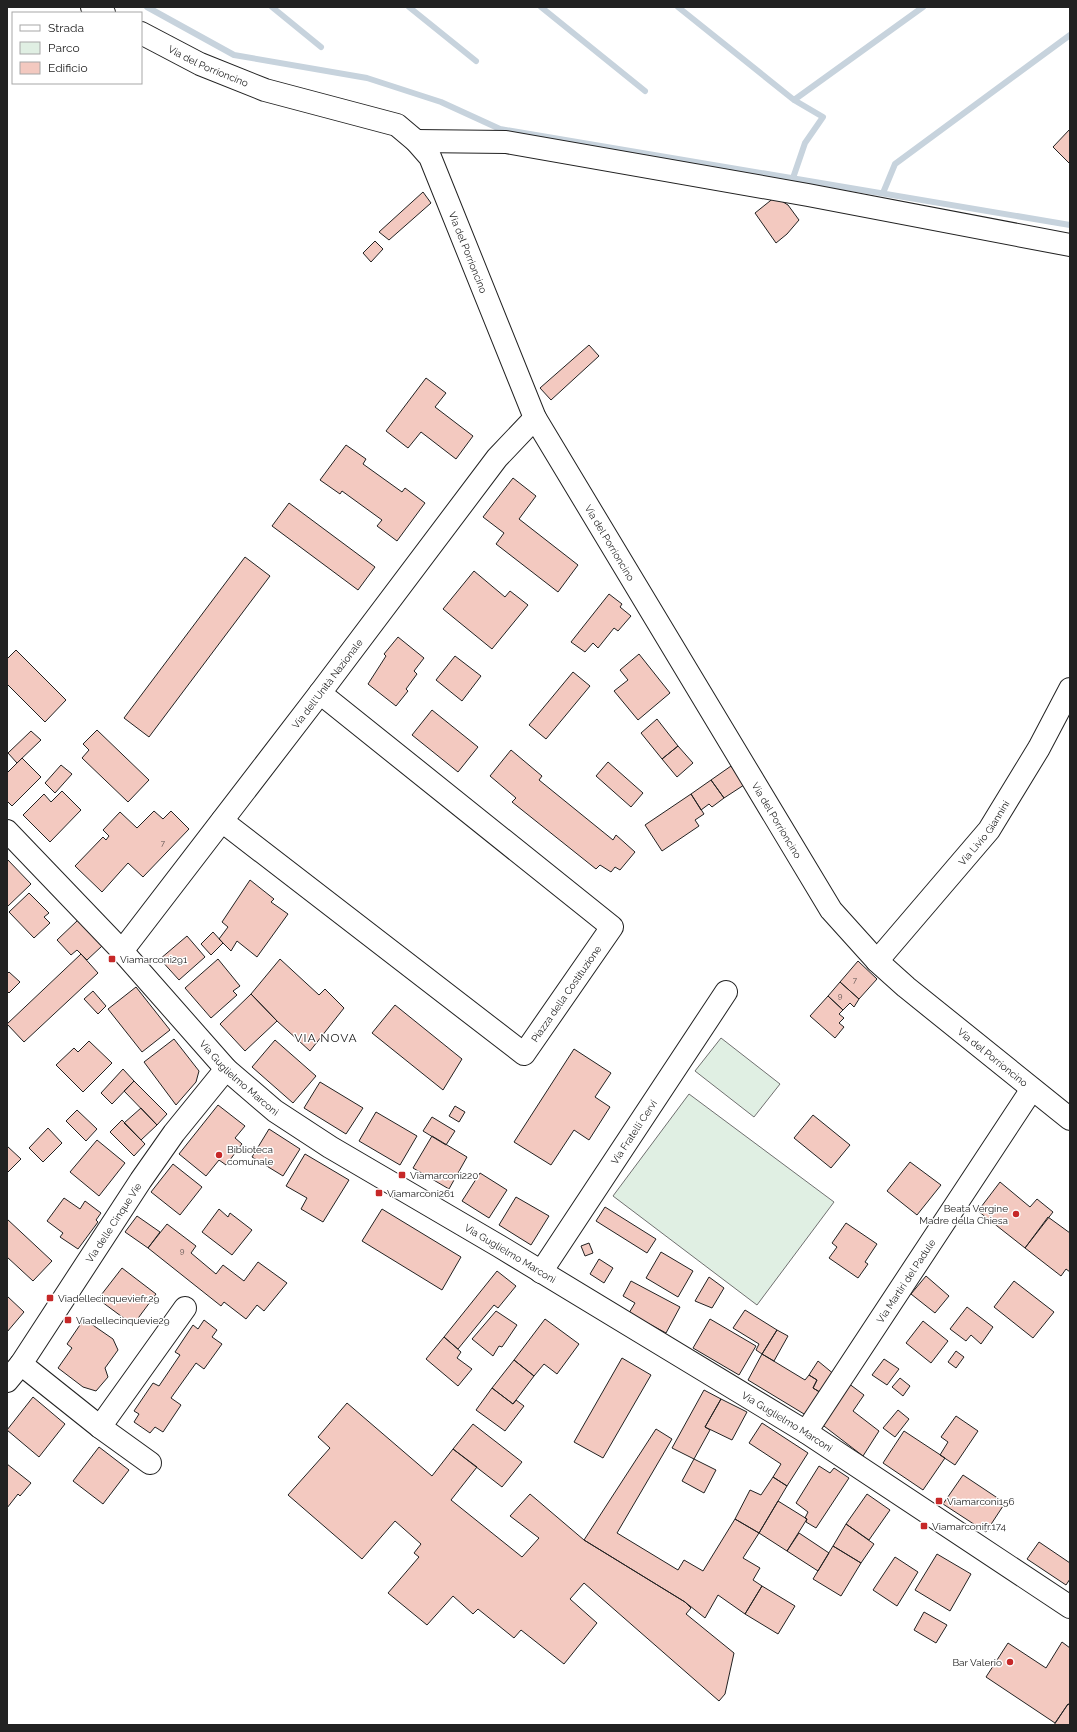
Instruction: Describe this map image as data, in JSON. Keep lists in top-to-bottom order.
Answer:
{
  "streets": {
    "street": [
      "Via del Porrioncino",
      "Via dell'Unità Nazionale",
      "Via Livio Giannini",
      "Piazza della Costituzione",
      "Via Guglielmo Marconi",
      "Via Fratelli Cervi",
      "Via delle Cinque Vie",
      "Via Martiri del Padule"
    ]
  },
  "crossings": [
    ["Via del Porrioncino", "Via dell'Unità Nazionale"],
    ["Via del Porrioncino", "Via Livio Giannini"],
    ["Via del Porrioncino", "Via Martiri del Padule"],
    ["Via dell'Unità Nazionale", "Piazza della Costituzione"],
    ["Via dell'Unità Nazionale", "Via Guglielmo Marconi"],
    ["Via Guglielmo Marconi", "Via Fratelli Cervi"],
    ["Via Guglielmo Marconi", "Via delle Cinque Vie"],
    ["Via Guglielmo Marconi", "Via Martiri del Padule"]
  ],
  "districts": ["VIA NOVA"],
  "places": {
    "transit": [
      "Viamarconi291",
      "Viamarconi220",
      "Viamarconi261",
      "Viadellecinqueviefr.29",
      "Viadellecinquevie29",
      "Viamarconi156",
      "Viamarconifr.174"
    ],
    "other": ["Biblioteca comunale", "Beata Vergine Madre della Chiesa", "Bar Valerio"]
  },
  "house_numbers": [
    "7",
    "7",
    "9",
    "9"
  ],
  "legend": ["Strada", "Parco", "Edificio"]
}
